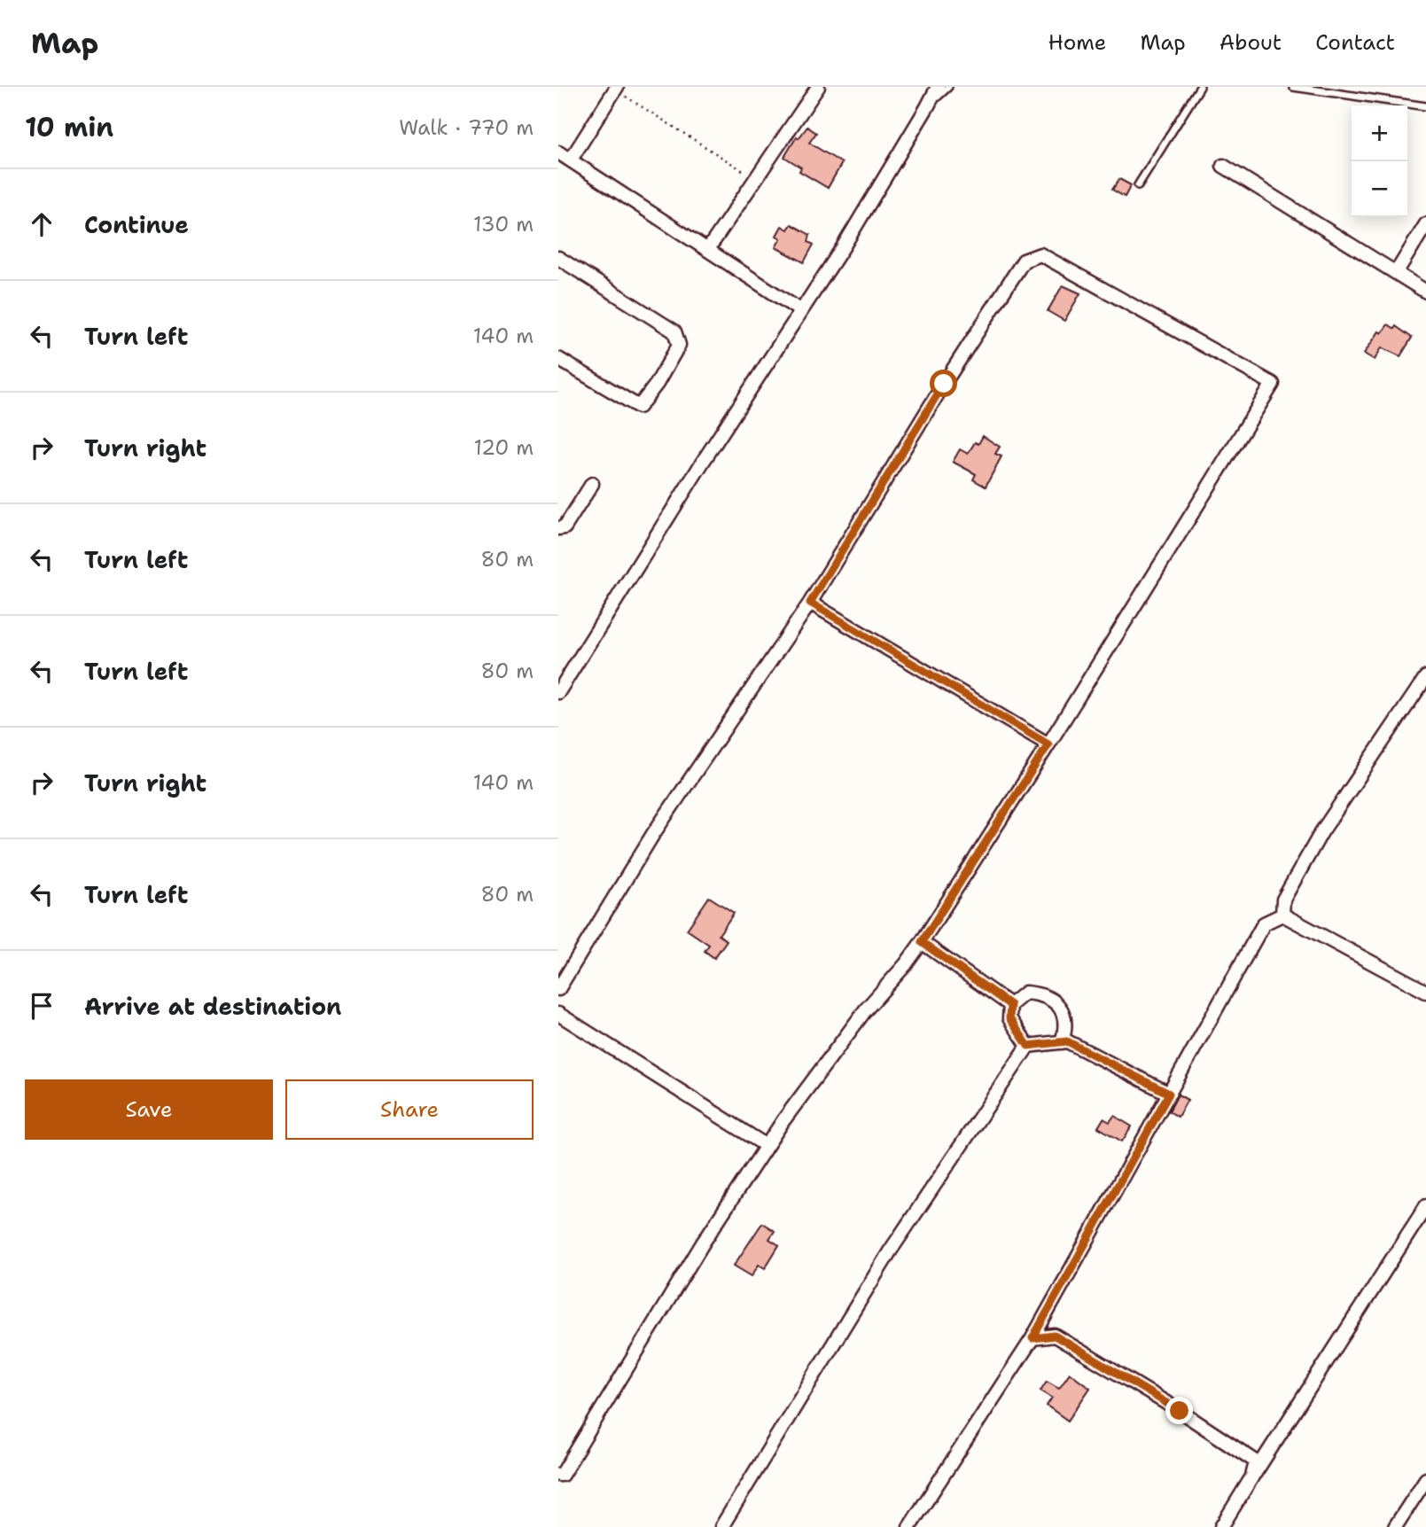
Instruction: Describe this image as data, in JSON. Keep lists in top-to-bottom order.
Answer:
{
  "page": {
    "header": "Map",
    "nav": [
      "Home",
      "Map",
      "About",
      "Contact"
    ],
    "heading": ["10 min", "Walk · 770 m"],
    "map_buttons": ["+", "−"],
    "list": [
      ["Continue", "130 m"],
      ["Turn left", "140 m"],
      ["Turn right", "120 m"],
      ["Turn left", "80 m"],
      ["Turn left", "80 m"],
      ["Turn right", "140 m"],
      ["Turn left", "80 m"],
      "Arrive at destination"
    ],
    "buttons": ["Save", "Share"]
  }
}
